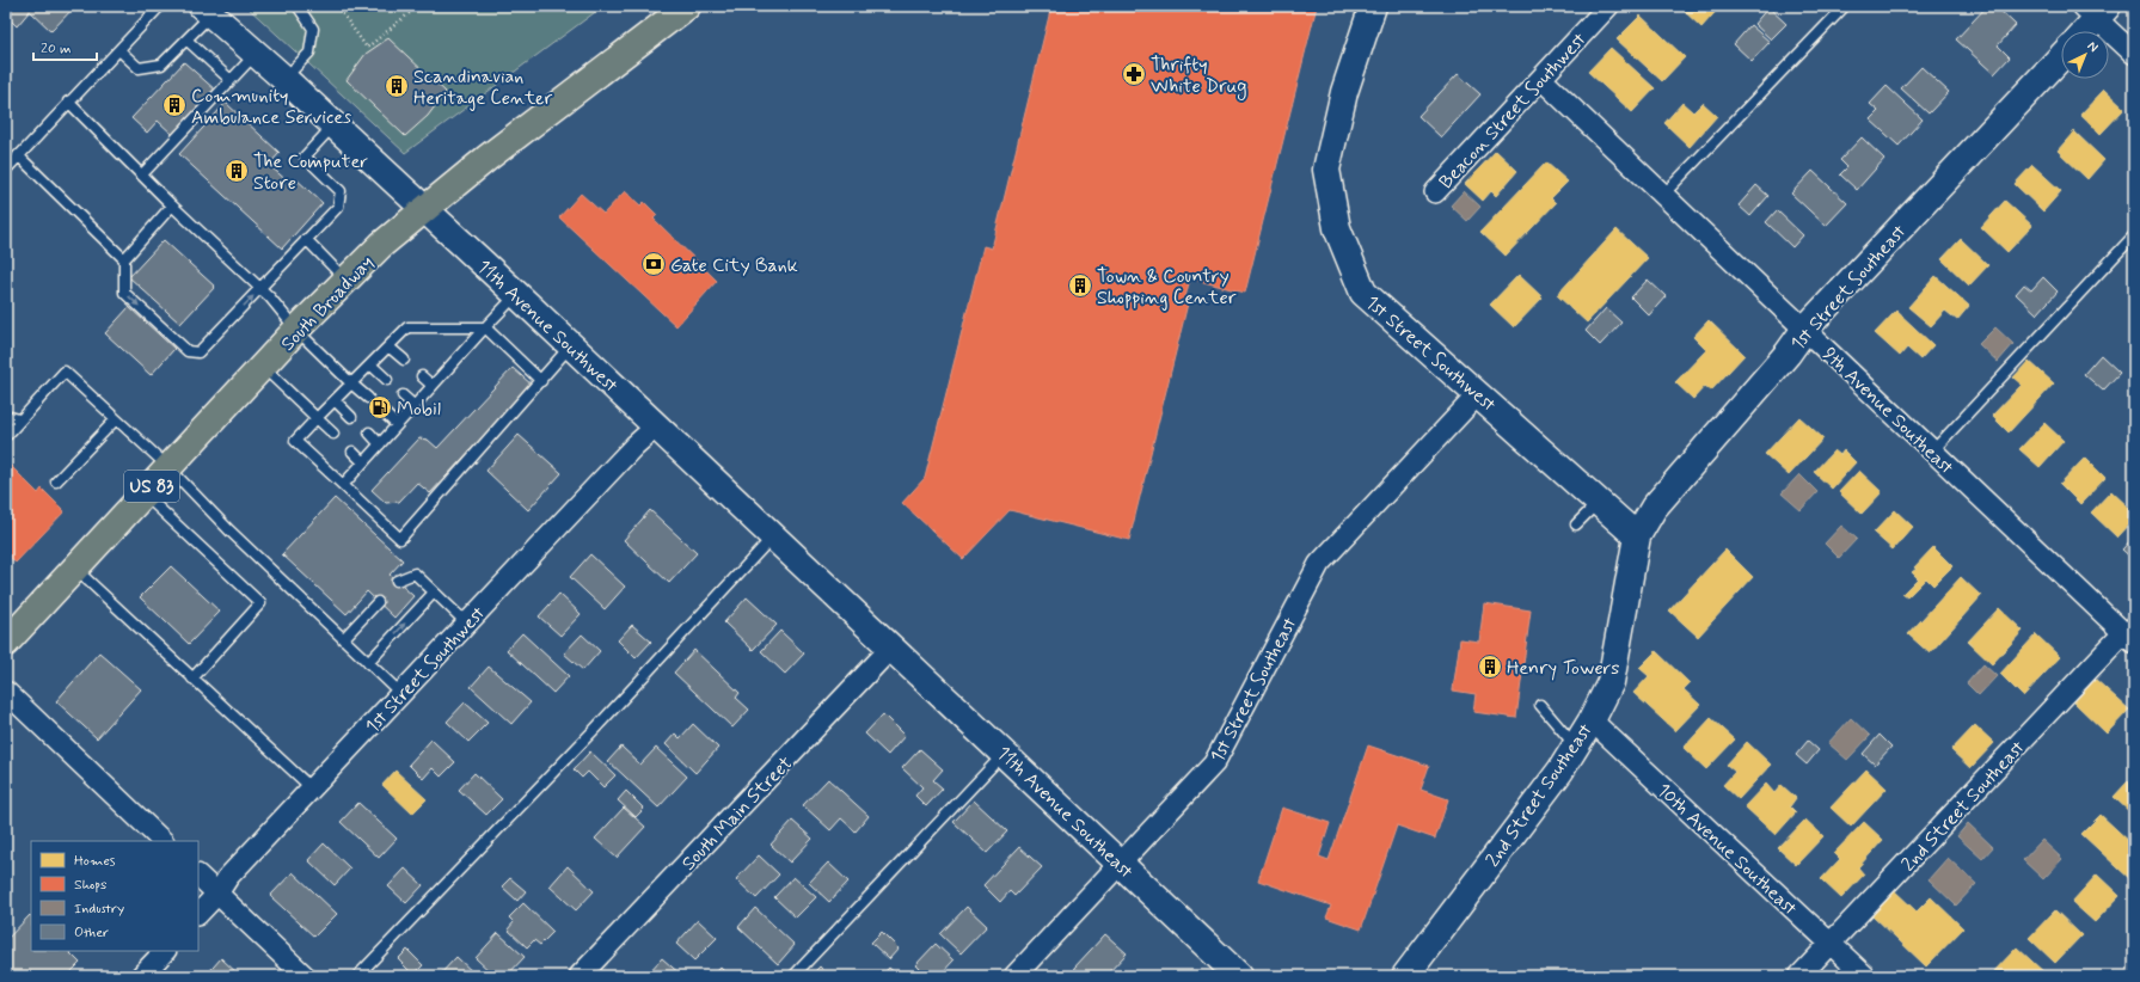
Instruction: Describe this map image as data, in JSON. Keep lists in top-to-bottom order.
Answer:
{
  "streets": {
    "main road": ["South Broadway", "US 83"],
    "street": [
      "Beacon Street Southwest",
      "1st Street Southeast",
      "11th Avenue Southwest",
      "1st Street Southwest",
      "9th Avenue Southeast",
      "2nd Street Southeast",
      "11th Avenue Southeast",
      "South Main Street",
      "10th Avenue Southeast"
    ]
  },
  "crossings": [
    ["Beacon Street Southwest", "9th Avenue Southeast"],
    ["1st Street Southeast", "1st Street Southwest"],
    ["1st Street Southeast", "9th Avenue Southeast"],
    ["1st Street Southeast", "2nd Street Southeast"],
    ["1st Street Southeast", "11th Avenue Southeast"],
    ["South Broadway", "11th Avenue Southwest"],
    ["11th Avenue Southwest", "1st Street Southwest"],
    ["11th Avenue Southwest", "11th Avenue Southeast"],
    ["11th Avenue Southwest", "South Main Street"],
    ["1st Street Southwest", "2nd Street Southeast"],
    ["9th Avenue Southeast", "2nd Street Southeast"],
    ["2nd Street Southeast", "10th Avenue Southeast"],
    ["11th Avenue Southeast", "South Main Street"]
  ],
  "places": {
    "pharmacy": ["Thrifty White Drug"],
    "building": [
      "Scandinavian Heritage Center",
      "Community Ambulance Services",
      "The Computer Store",
      "Town & Country Shopping Center",
      "Henry Towers"
    ],
    "bank": ["Gate City Bank"],
    "fuel station": ["Mobil"]
  },
  "legend": [
    "Homes",
    "Shops",
    "Industry",
    "Other"
  ],
  "scale_bar": "20 m",
  "north": "top right"
}
